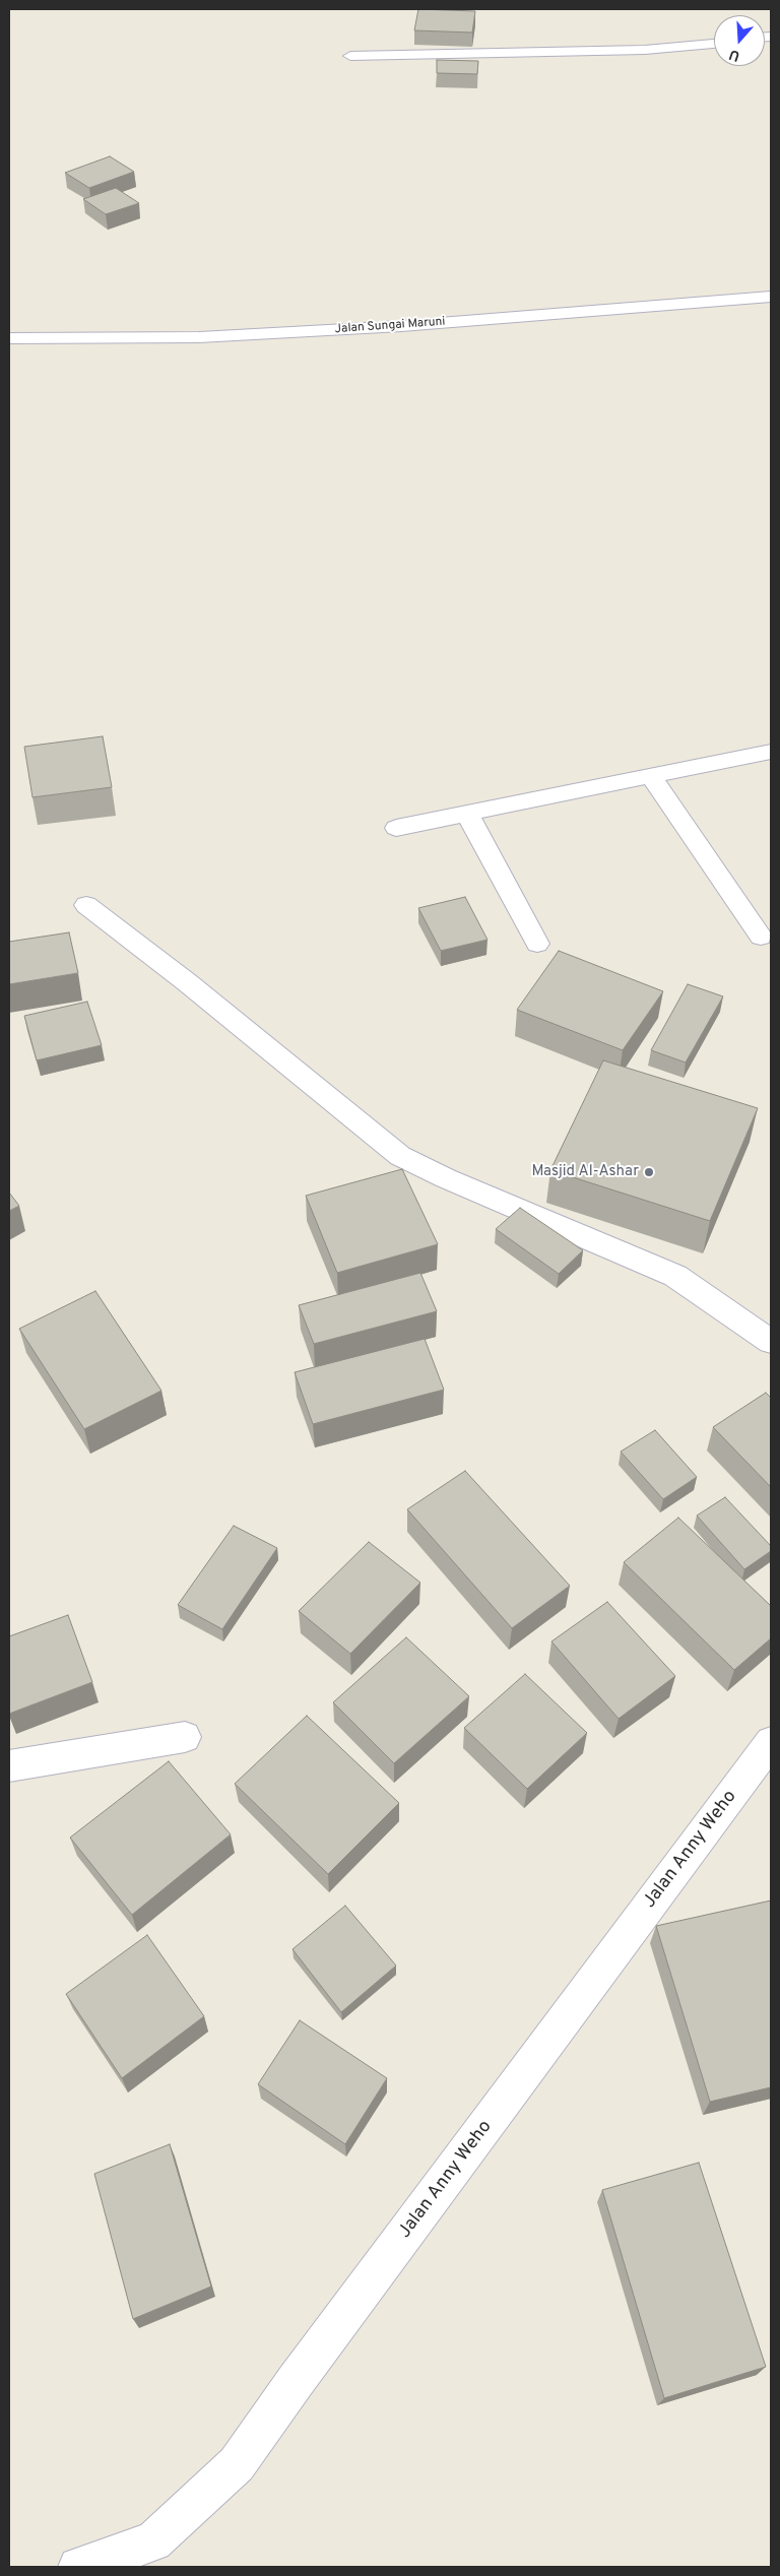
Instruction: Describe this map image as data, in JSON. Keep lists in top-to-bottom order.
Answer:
{
  "streets": {
    "street": ["Jalan Sungai Maruni", "Jalan Anny Weho"]
  },
  "places": ["Masjid Al-Ashar"],
  "north": "bottom"
}
